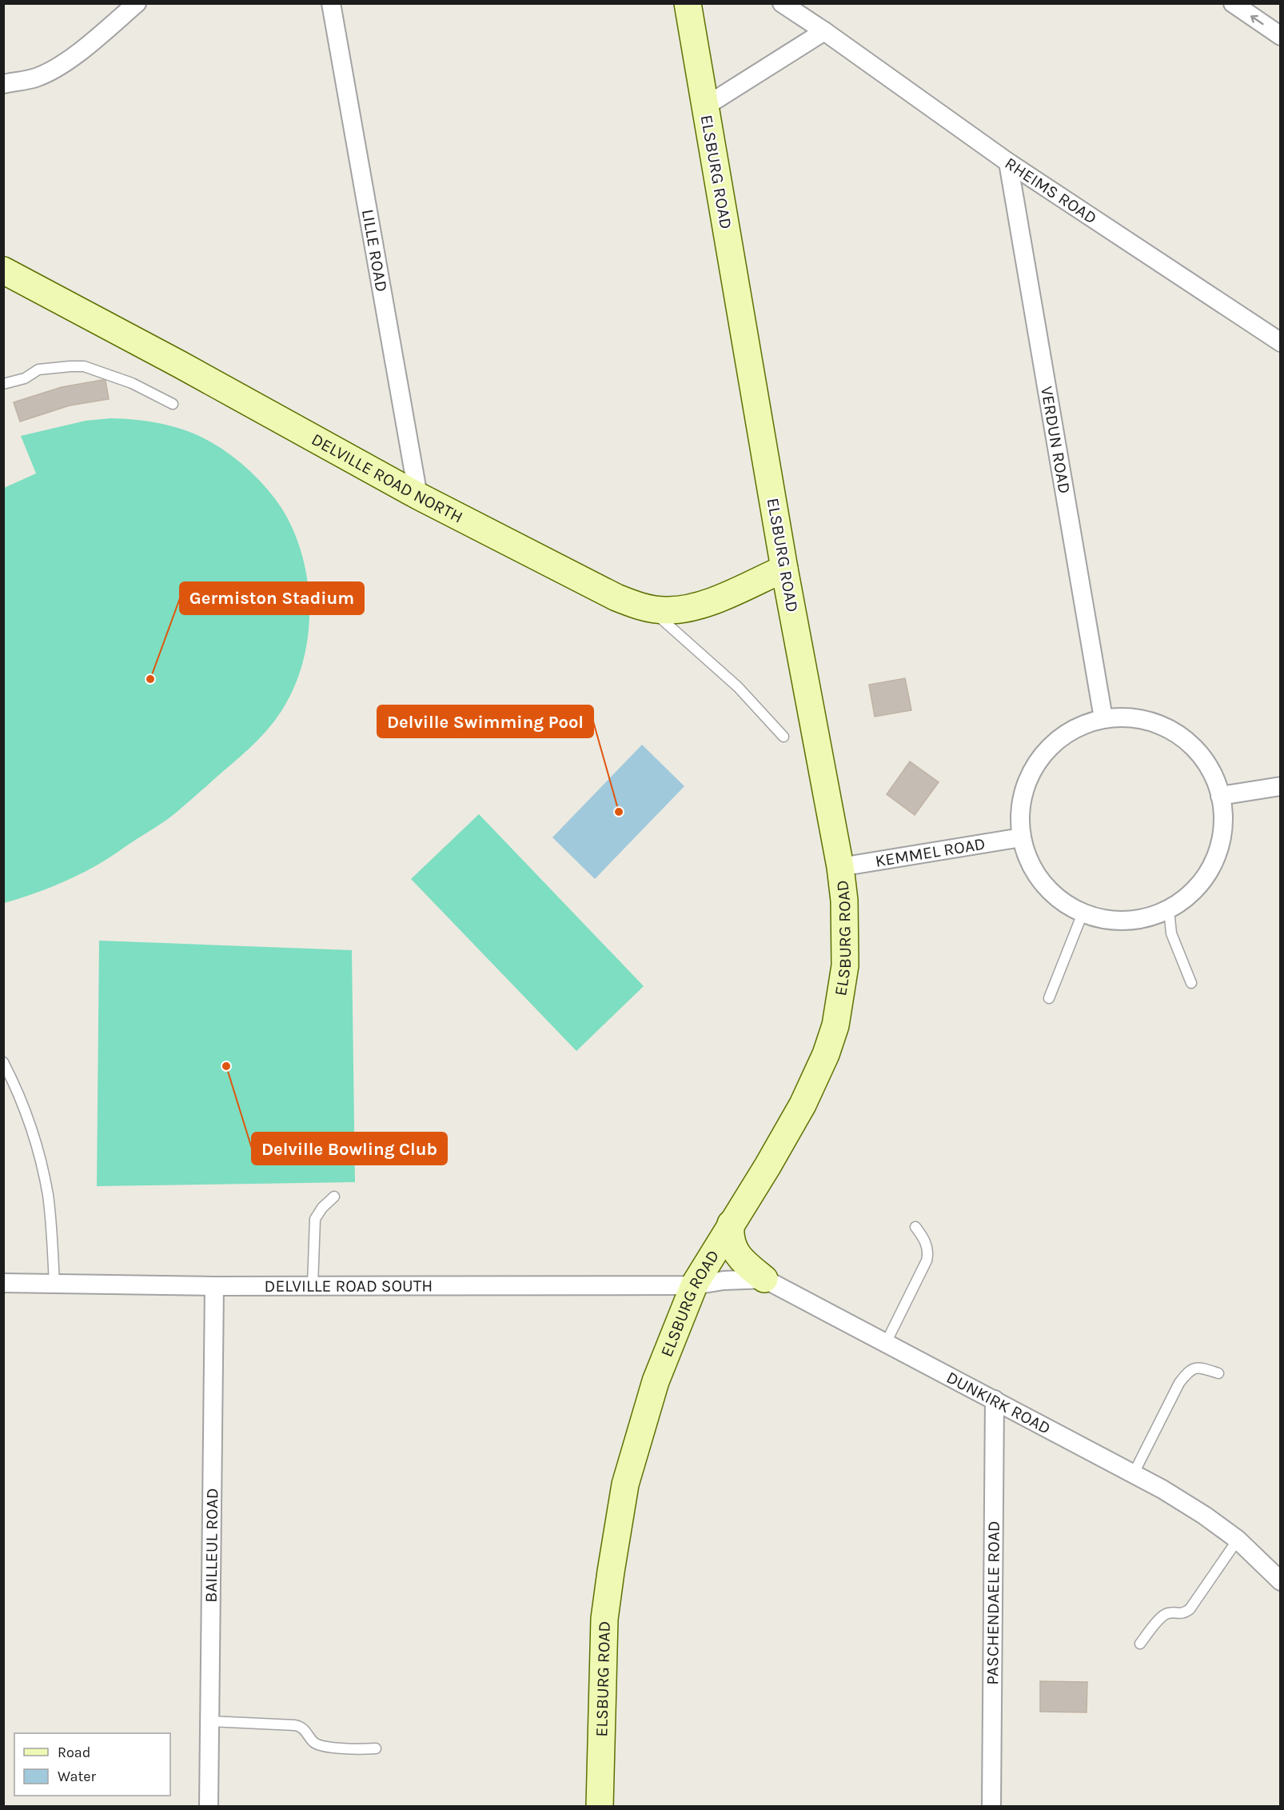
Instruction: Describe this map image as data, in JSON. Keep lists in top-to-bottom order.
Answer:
{
  "streets": {
    "main road": ["ELSBURG ROAD", "DELVILLE ROAD NORTH"],
    "street": [
      "RHEIMS ROAD",
      "LILLE ROAD",
      "VERDUN ROAD",
      "KEMMEL ROAD",
      "DELVILLE ROAD SOUTH",
      "DUNKIRK ROAD",
      "BAILLEUL ROAD",
      "PASCHENDAELE ROAD"
    ]
  },
  "crossings": [
    ["ELSBURG ROAD", "DELVILLE ROAD NORTH"],
    ["ELSBURG ROAD", "KEMMEL ROAD"],
    ["ELSBURG ROAD", "DELVILLE ROAD SOUTH"],
    ["RHEIMS ROAD", "VERDUN ROAD"],
    ["LILLE ROAD", "DELVILLE ROAD NORTH"],
    ["DELVILLE ROAD SOUTH", "BAILLEUL ROAD"],
    ["DUNKIRK ROAD", "PASCHENDAELE ROAD"]
  ],
  "places": ["Germiston Stadium", "Delville Swimming Pool", "Delville Bowling Club"],
  "legend": ["Road", "Water"]
}
